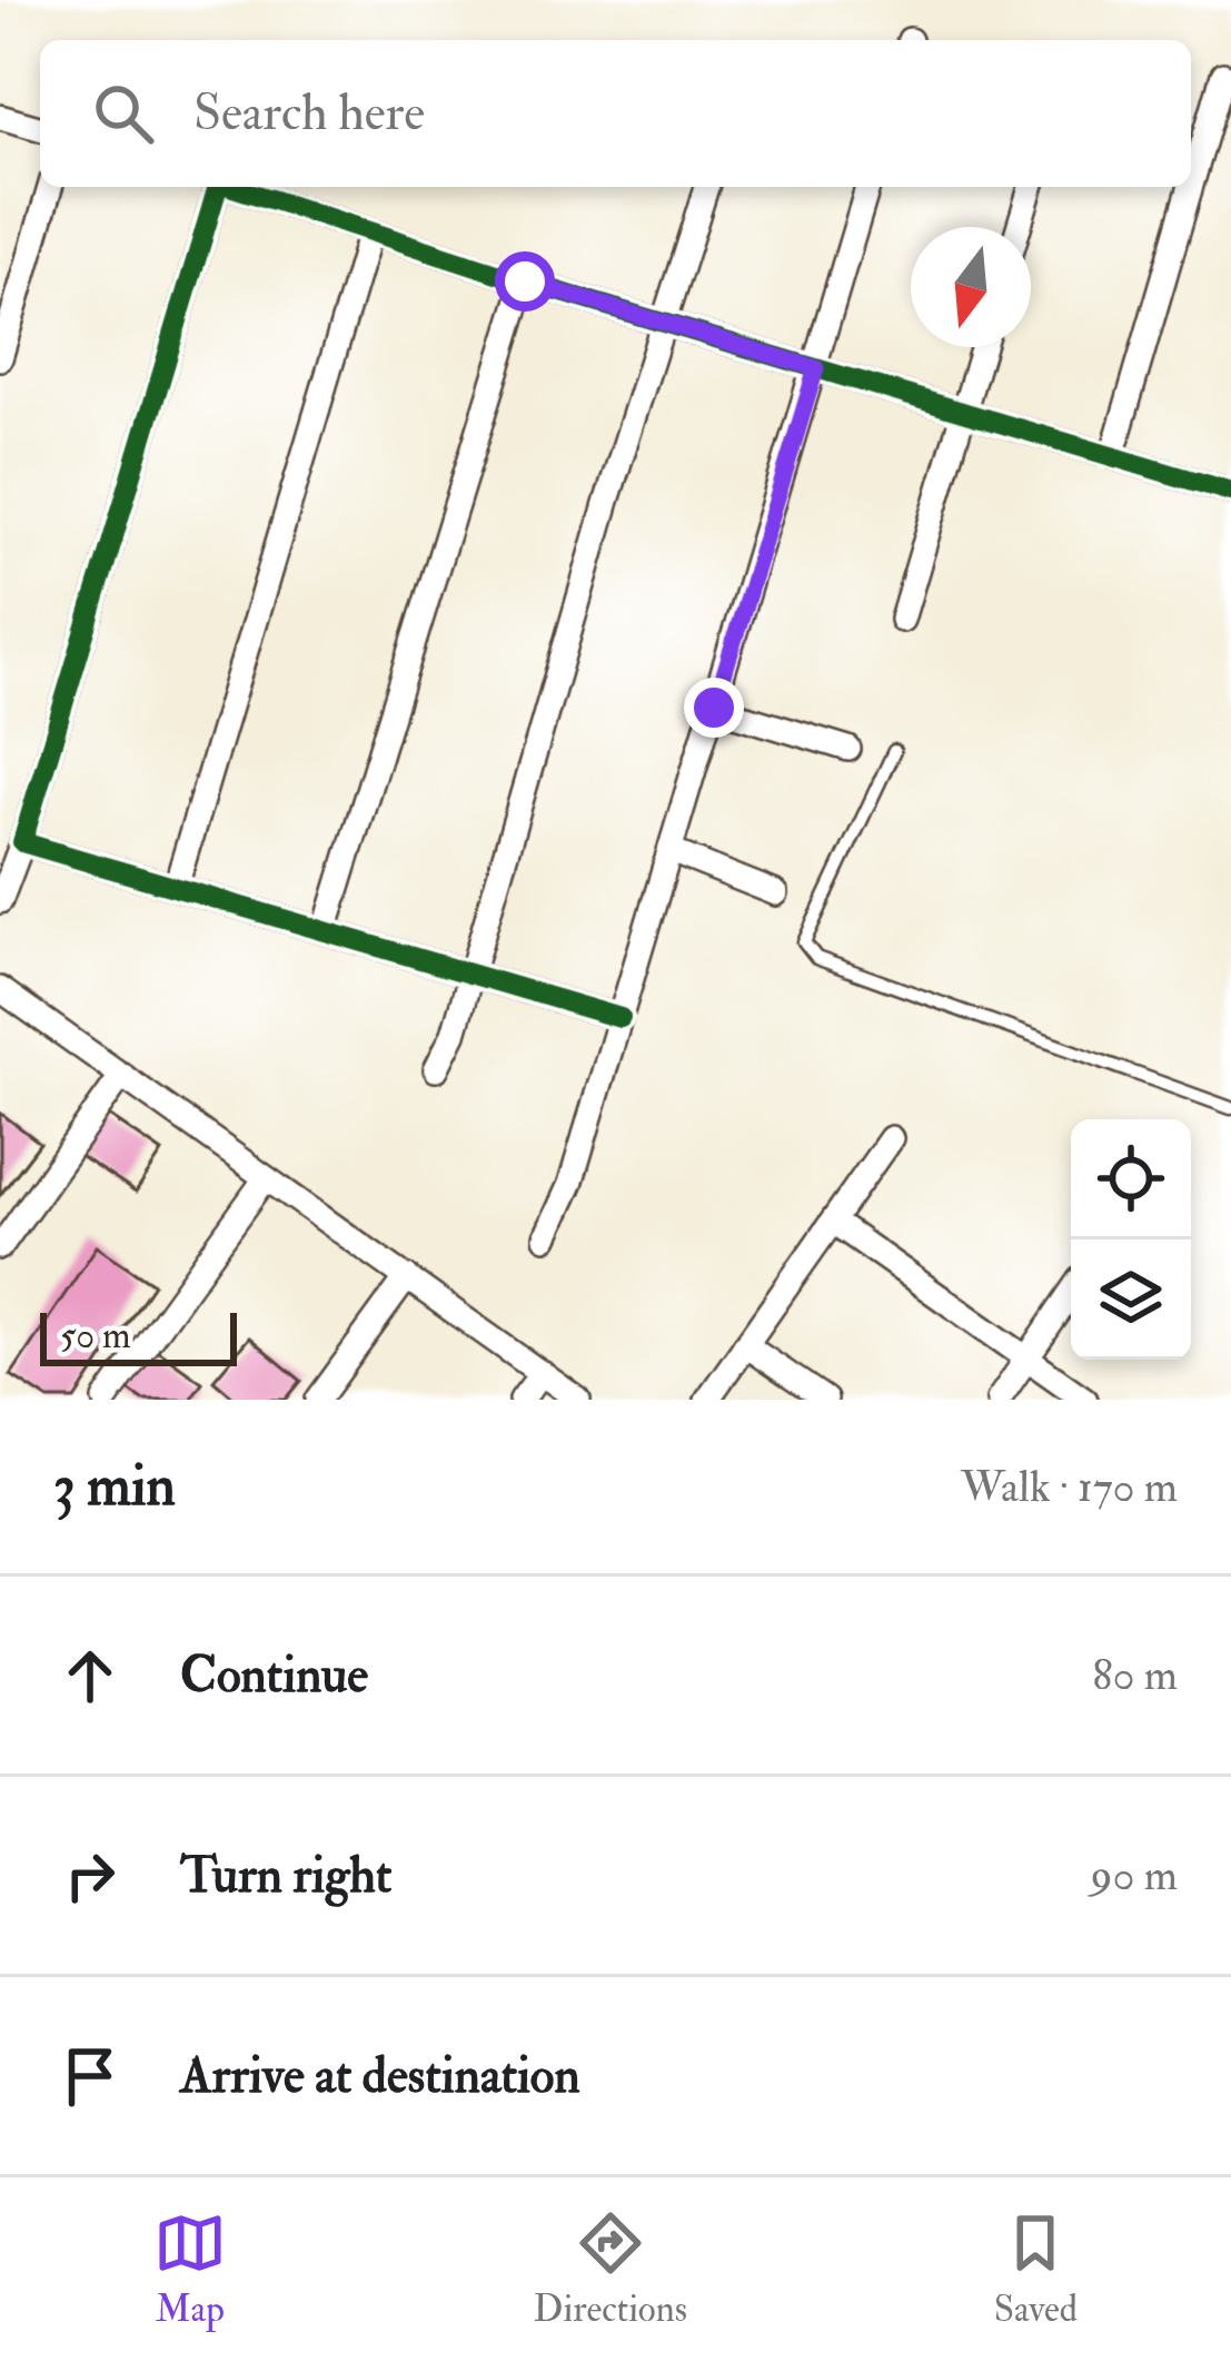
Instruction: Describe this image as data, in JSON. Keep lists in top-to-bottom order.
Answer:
{
  "scale_bar": "50 m",
  "north": "bottom",
  "page": {
    "search": "Search here",
    "scale": "50 m",
    "heading": ["3 min", "Walk · 170 m"],
    "list": [
      ["Continue", "80 m"],
      ["Turn right", "90 m"],
      "Arrive at destination"
    ],
    "nav": ["Map", "Directions", "Saved"]
  }
}
